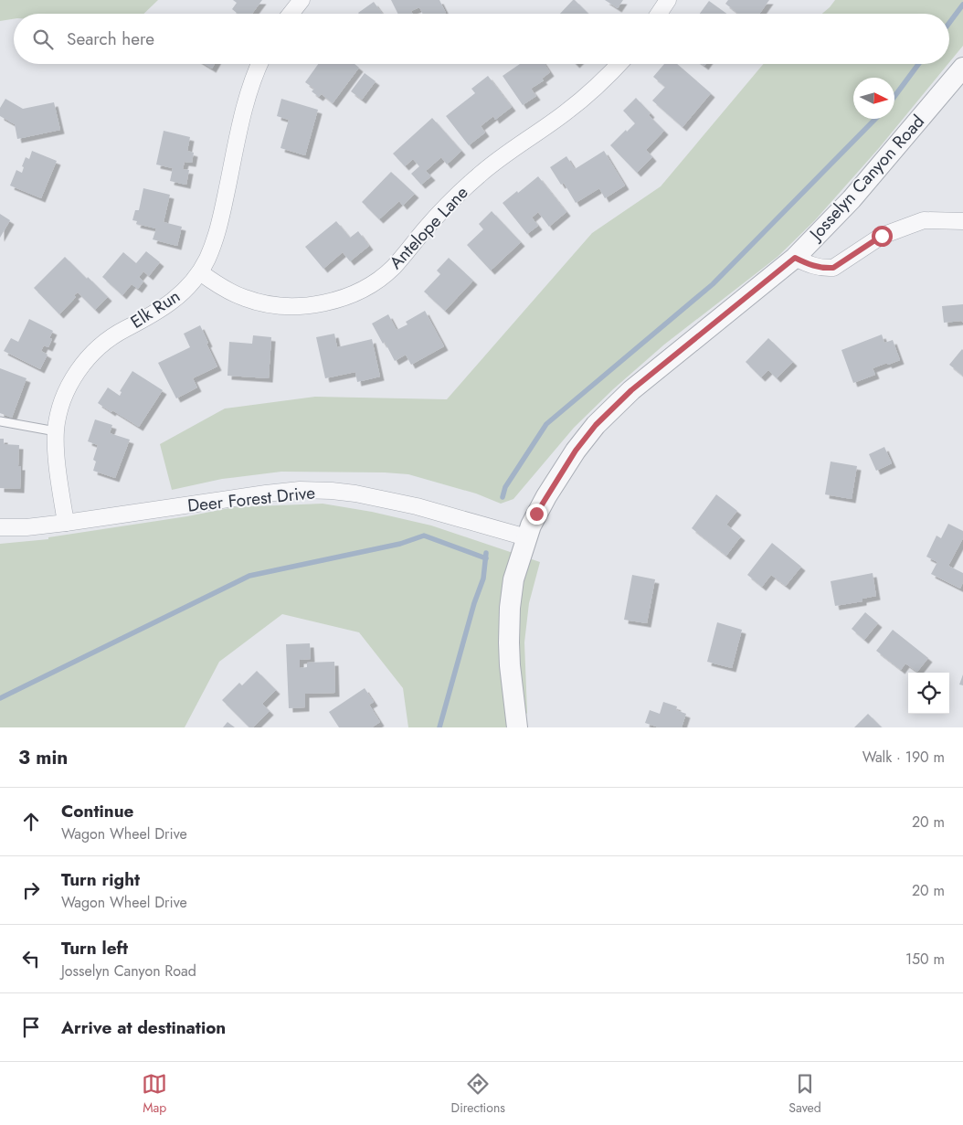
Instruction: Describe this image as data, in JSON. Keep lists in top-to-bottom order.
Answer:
{
  "streets": {
    "street": [
      "Josselyn Canyon Road",
      "Antelope Lane",
      "Elk Run",
      "Deer Forest Drive"
    ]
  },
  "crossings": [
    ["Josselyn Canyon Road", "Deer Forest Drive"],
    ["Antelope Lane", "Elk Run"],
    ["Elk Run", "Deer Forest Drive"]
  ],
  "north": "right",
  "page": {
    "search": "Search here",
    "heading": ["3 min", "Walk · 190 m"],
    "list": [
      ["Continue", "Wagon Wheel Drive", "20 m"],
      ["Turn right", "Wagon Wheel Drive", "20 m"],
      ["Turn left", "Josselyn Canyon Road", "150 m"],
      "Arrive at destination"
    ],
    "nav": ["Map", "Directions", "Saved"]
  }
}
